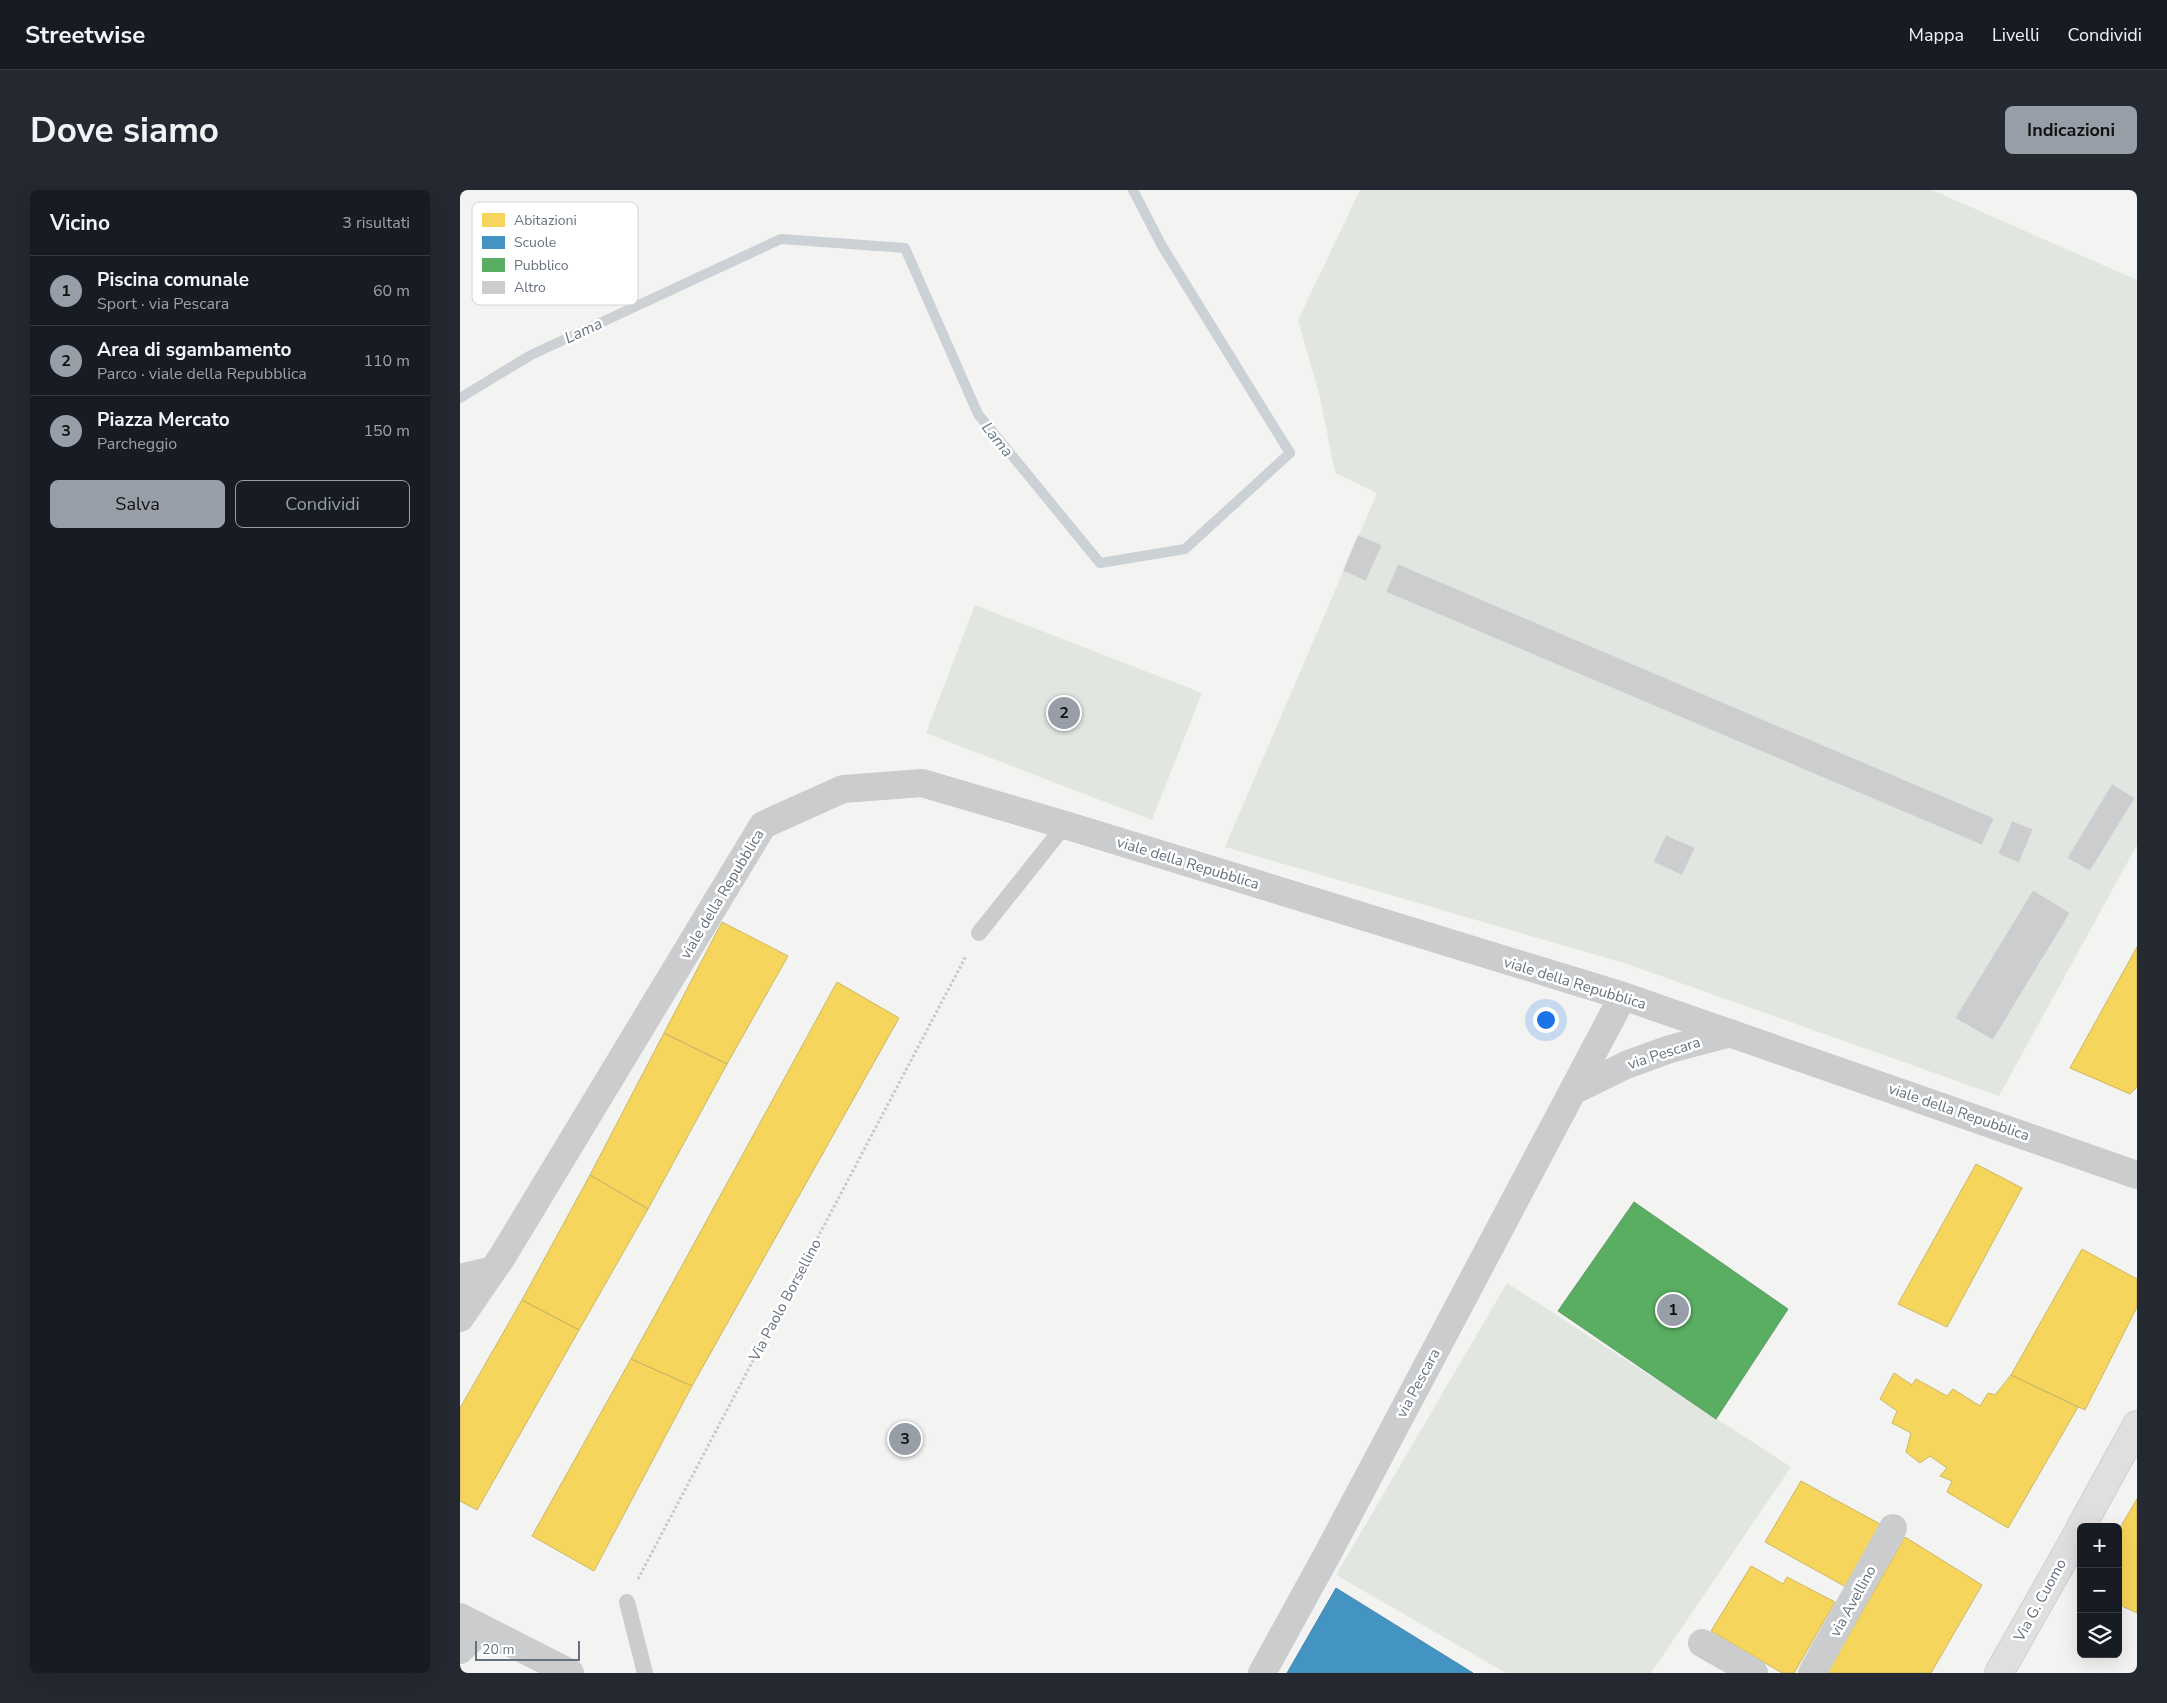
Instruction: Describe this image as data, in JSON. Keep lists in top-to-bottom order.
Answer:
{
  "streets": {
    "main road": ["Via G. Cuomo"],
    "street": ["viale della Repubblica", "via Pescara", "via Avellino"],
    "path": ["Via Paolo Borsellino"]
  },
  "crossings": [
    ["viale della Repubblica", "via Pescara"]
  ],
  "water": ["Lama"],
  "legend": [
    "Abitazioni",
    "Scuole",
    "Pubblico",
    "Altro"
  ],
  "scale_bar": "20 m",
  "page": {
    "header": "Streetwise",
    "nav": ["Mappa", "Livelli", "Condividi"],
    "buttons": [
      "Indicazioni",
      ["Salva", "Condividi"]
    ],
    "title": "Dove siamo",
    "heading": ["Vicino", "3 risultati"],
    "list": [
      {
        "mark": "1",
        "name": "Piscina comunale",
        "note": "Sport · via Pescara",
        "value": "60 m"
      },
      {
        "mark": "2",
        "name": "Area di sgambamento",
        "note": "Parco · viale della Repubblica",
        "value": "110 m"
      },
      {
        "mark": "3",
        "name": "Piazza Mercato",
        "note": "Parcheggio",
        "value": "150 m"
      }
    ],
    "pins": ["2", "1", "3"],
    "map_buttons": ["+", "−"],
    "scale": "20 m"
  }
}
